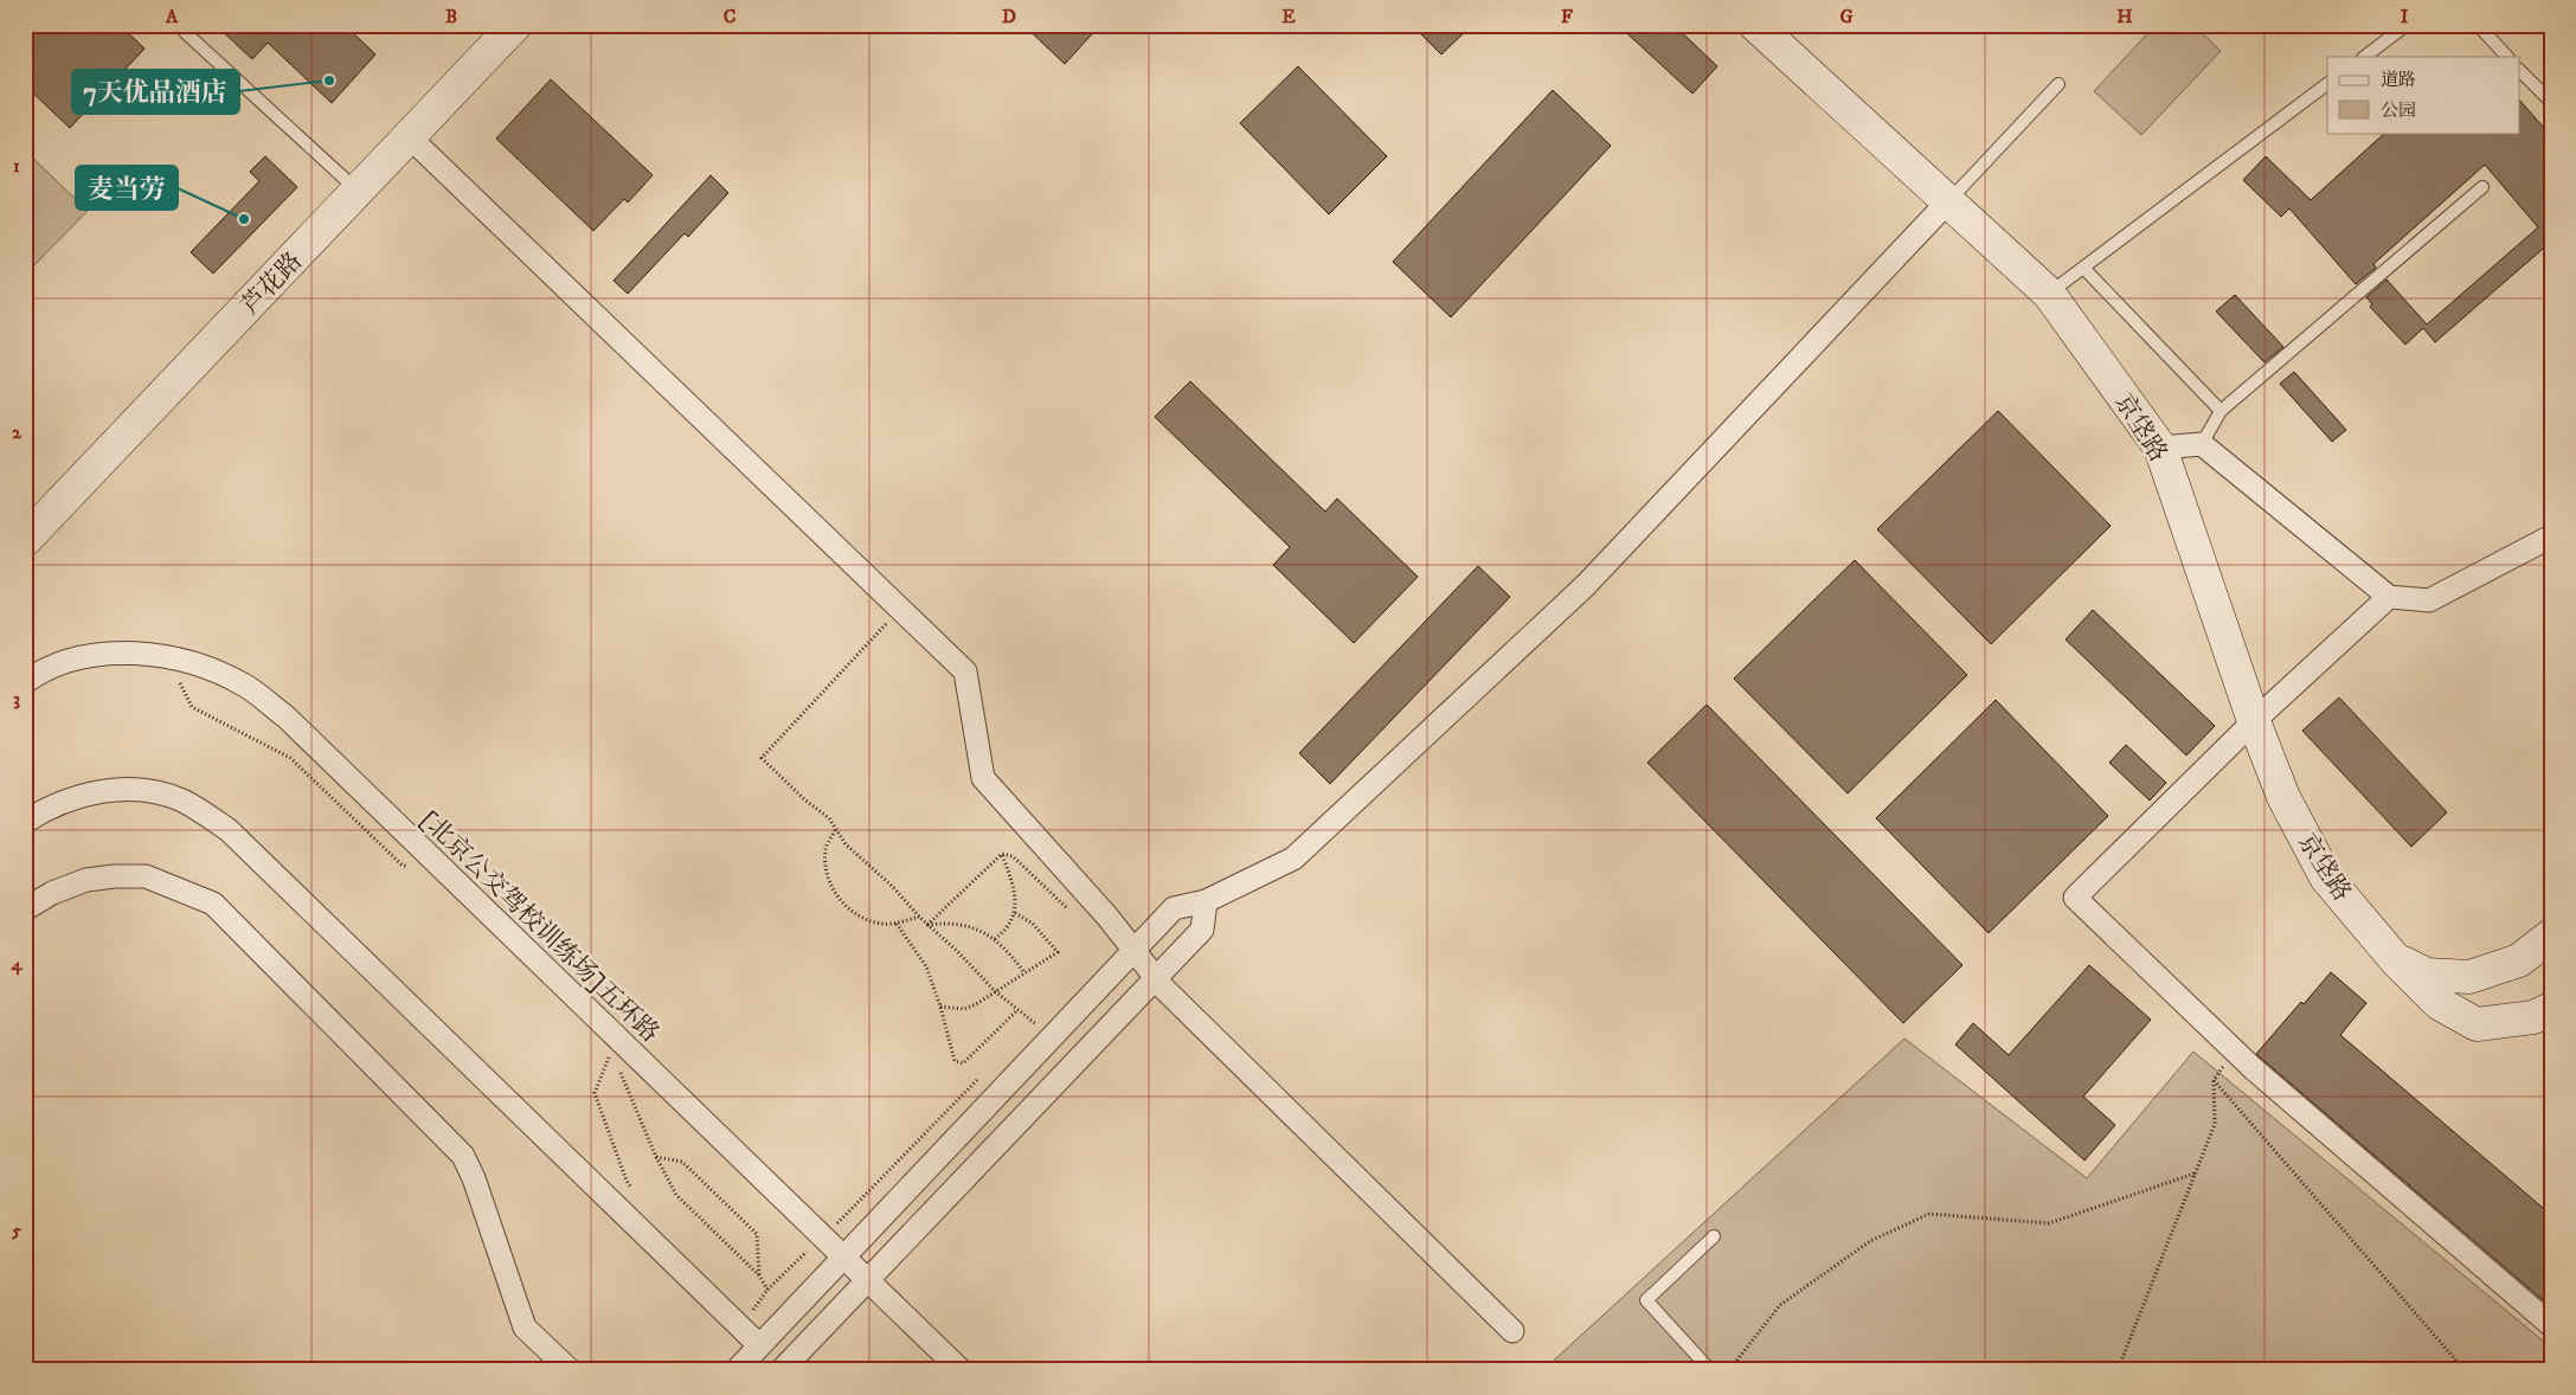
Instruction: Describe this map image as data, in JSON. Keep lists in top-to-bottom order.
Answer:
{
  "streets": {
    "street": ["芦花路", "京垡路", "[北京公交驾校训练场]五环路"]
  },
  "places": ["7天优品酒店", "麦当劳"],
  "legend": ["道路", "公园"],
  "grid": {
    "columns": [
      "A",
      "B",
      "C",
      "D",
      "E",
      "F",
      "G",
      "H",
      "I"
    ],
    "rows": [
      "1",
      "2",
      "3",
      "4",
      "5"
    ]
  }
}
